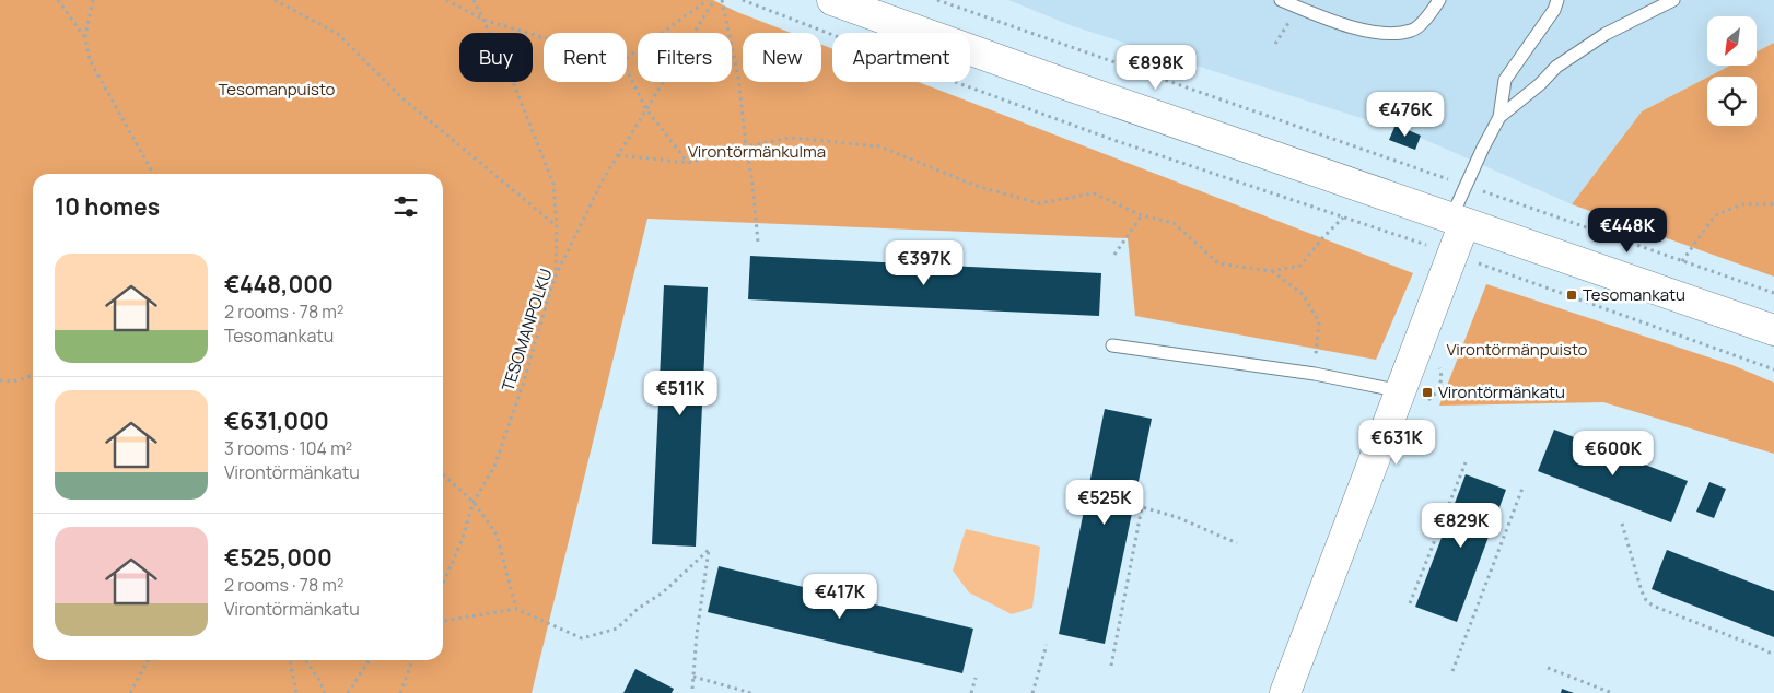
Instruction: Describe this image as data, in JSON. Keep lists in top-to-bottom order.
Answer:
{
  "streets": {
    "path": ["TESOMANPOLKU"]
  },
  "parks": ["Tesomanpuisto", "Virontörmänkulma", "Virontörmänpuisto"],
  "places": {
    "transit": ["Tesomankatu", "Virontörmänkatu"]
  },
  "north": "bottom left",
  "page": {
    "chip": [
      "Buy",
      "Rent",
      "Filters",
      "New",
      "Apartment"
    ],
    "price": [
      "€898K",
      "€476K",
      "€448K",
      "€397K",
      "€511K",
      "€631K",
      "€600K",
      "€525K",
      "€829K",
      "€417K"
    ],
    "heading": "10 homes",
    "list": [
      {
        "name": "€448,000",
        "note": "2 rooms · 78 m² · Tesomankatu"
      },
      {
        "name": "€631,000",
        "note": "3 rooms · 104 m² · Virontörmänkatu"
      },
      {
        "name": "€525,000",
        "note": "2 rooms · 78 m² · Virontörmänkatu"
      }
    ]
  }
}
